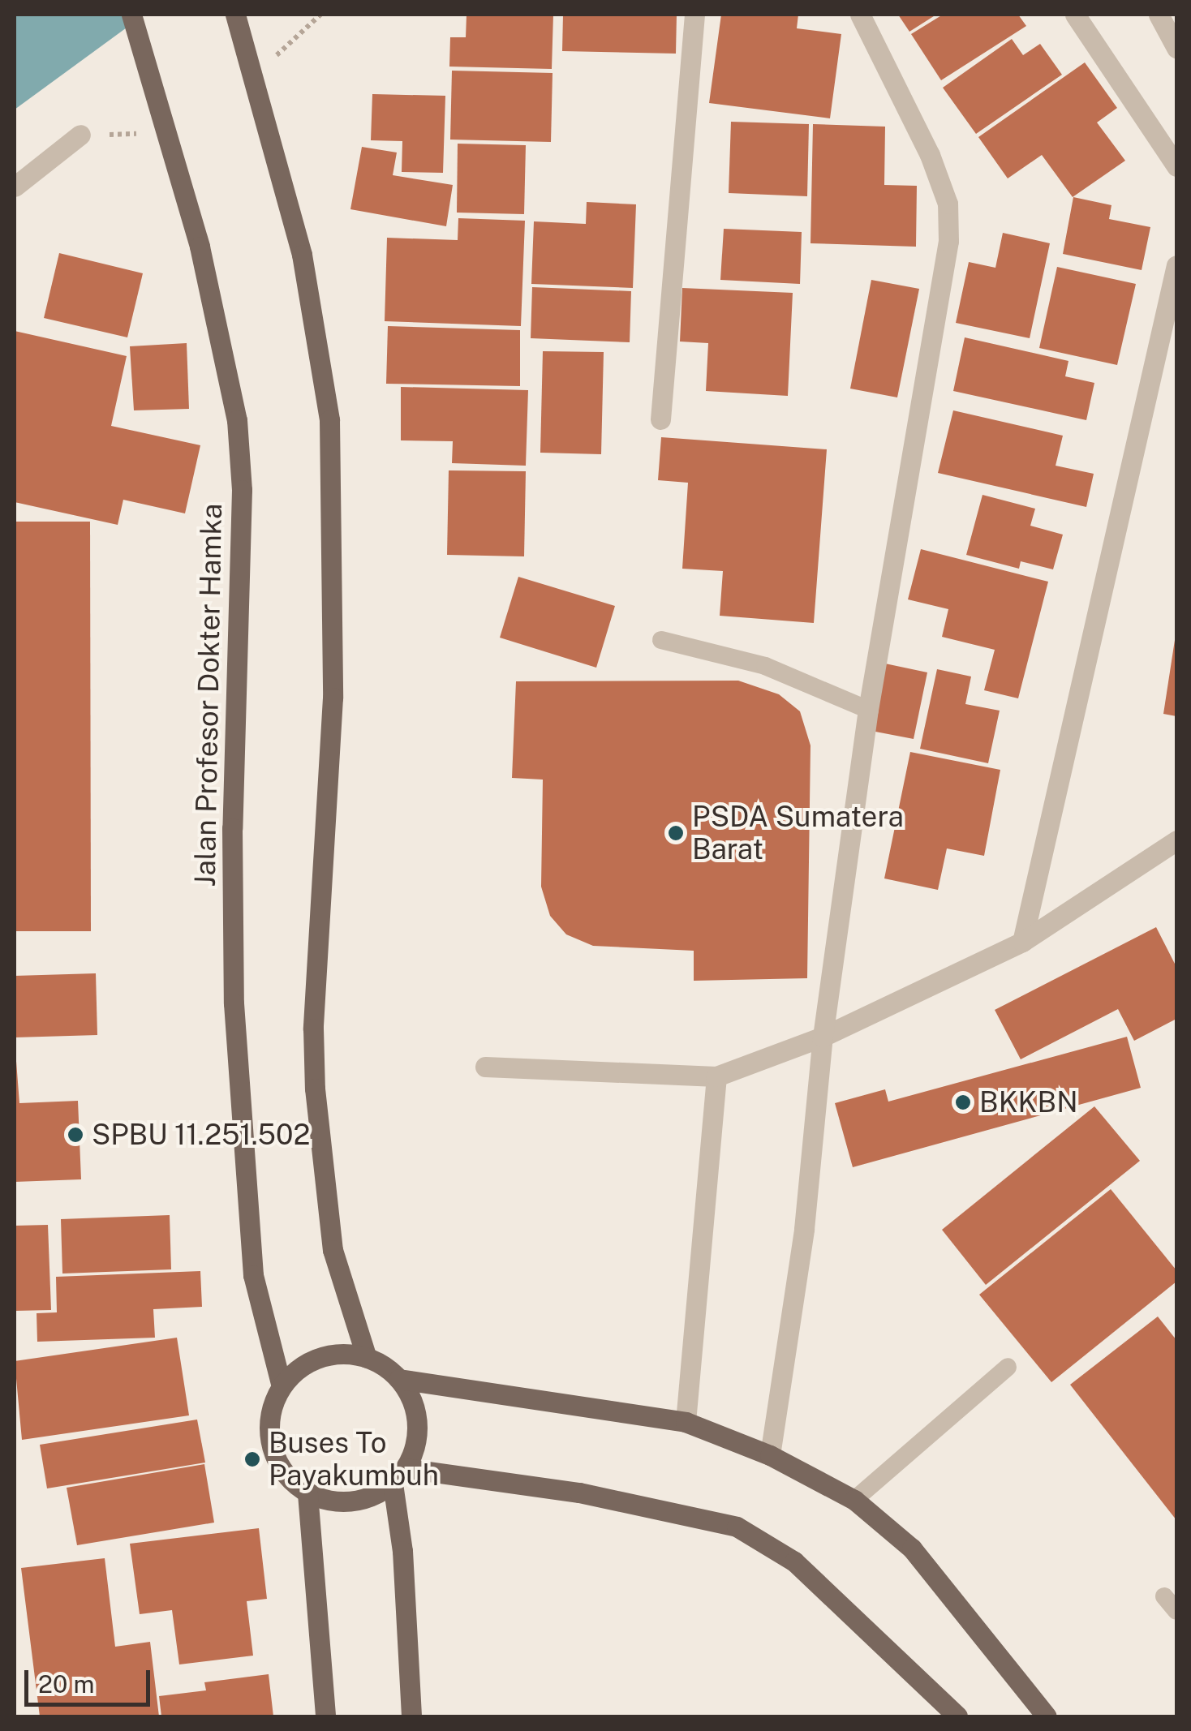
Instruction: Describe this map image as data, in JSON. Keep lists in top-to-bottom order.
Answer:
{
  "streets": {
    "main road": ["Jalan Profesor Dokter Hamka"]
  },
  "places": [
    "PSDA Sumatera Barat",
    "BKKBN",
    "SPBU 11.251.502",
    "Buses To Payakumbuh"
  ],
  "scale_bar": "20 m"
}
